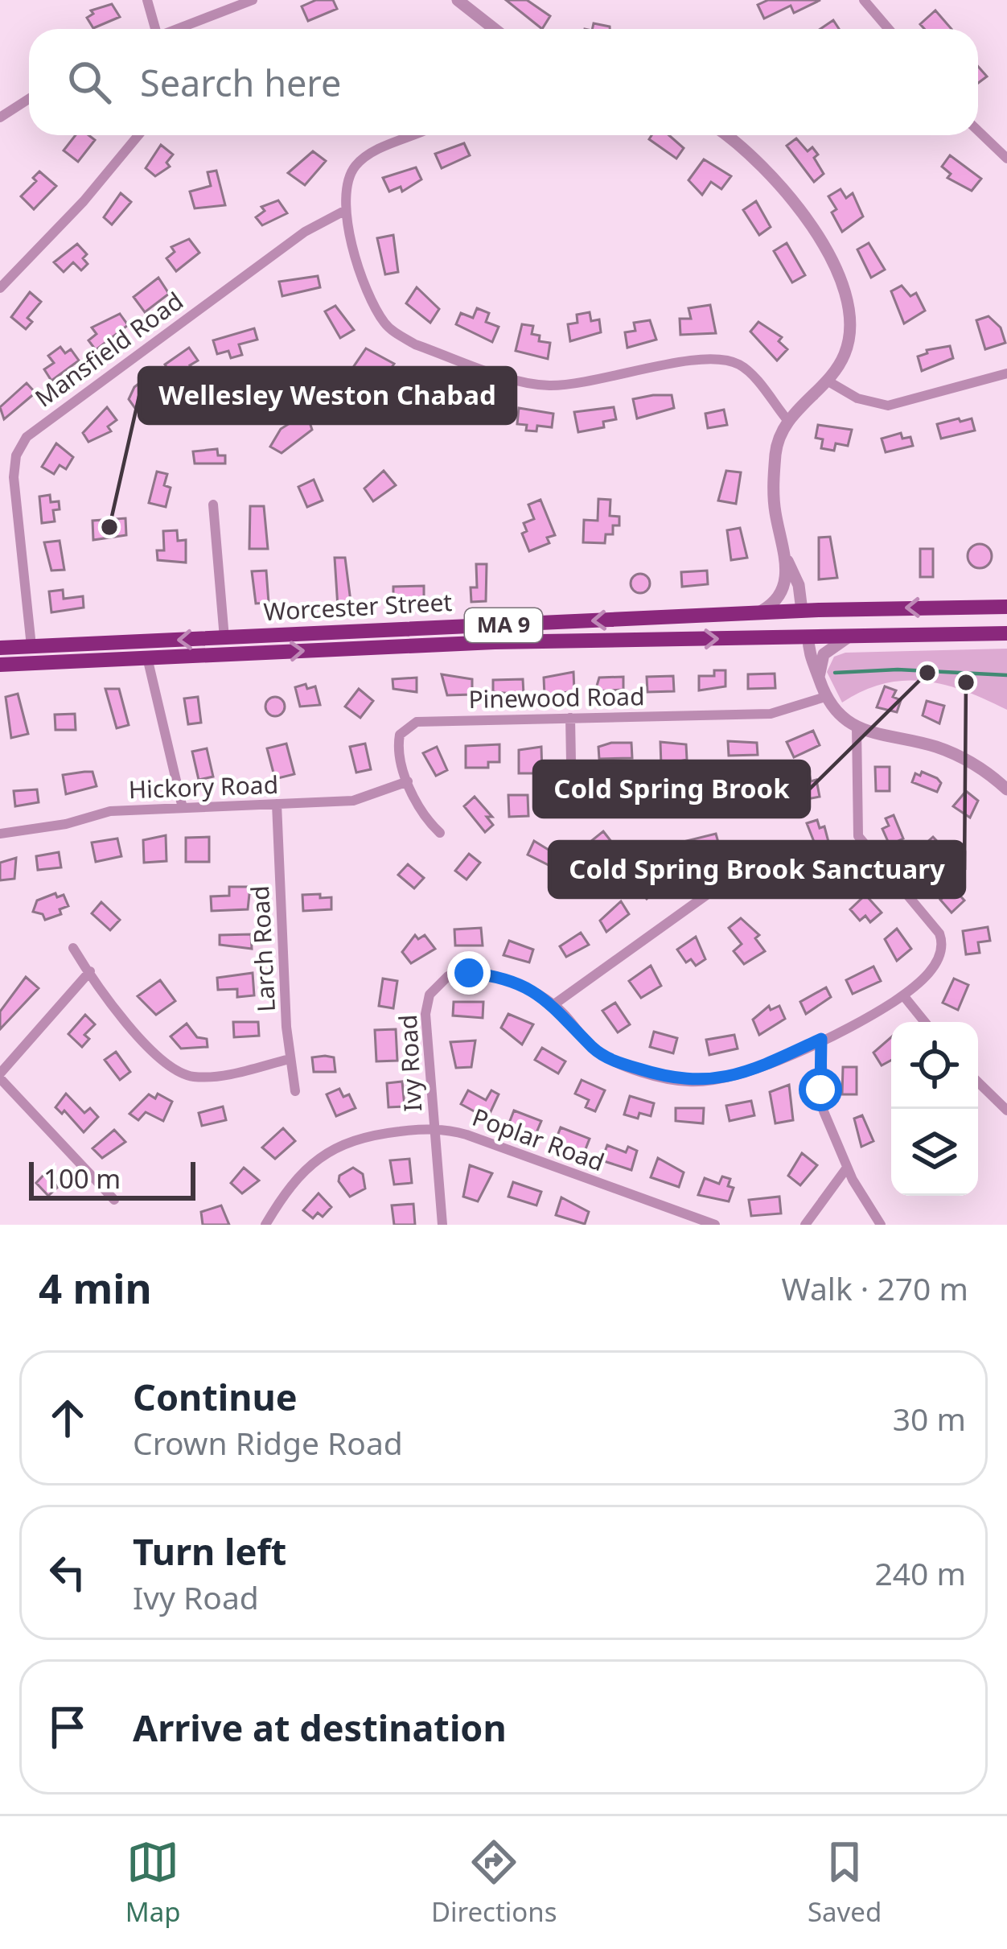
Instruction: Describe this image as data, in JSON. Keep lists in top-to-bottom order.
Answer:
{
  "streets": {
    "highway": ["Worcester Street", "MA 9"],
    "street": [
      "Mansfield Road",
      "Pinewood Road",
      "Hickory Road",
      "Larch Road",
      "Ivy Road",
      "Poplar Road"
    ]
  },
  "crossings": [
    ["Mansfield Road", "Worcester Street"],
    ["Pinewood Road", "Hickory Road"],
    ["Hickory Road", "Larch Road"],
    ["Ivy Road", "Poplar Road"]
  ],
  "places": ["Wellesley Weston Chabad", "Cold Spring Brook", "Cold Spring Brook Sanctuary"],
  "scale_bar": "100 m",
  "page": {
    "search": "Search here",
    "scale": "100 m",
    "heading": ["4 min", "Walk · 270 m"],
    "list": [
      ["Continue", "Crown Ridge Road", "30 m"],
      ["Turn left", "Ivy Road", "240 m"],
      "Arrive at destination"
    ],
    "nav": ["Map", "Directions", "Saved"]
  }
}
